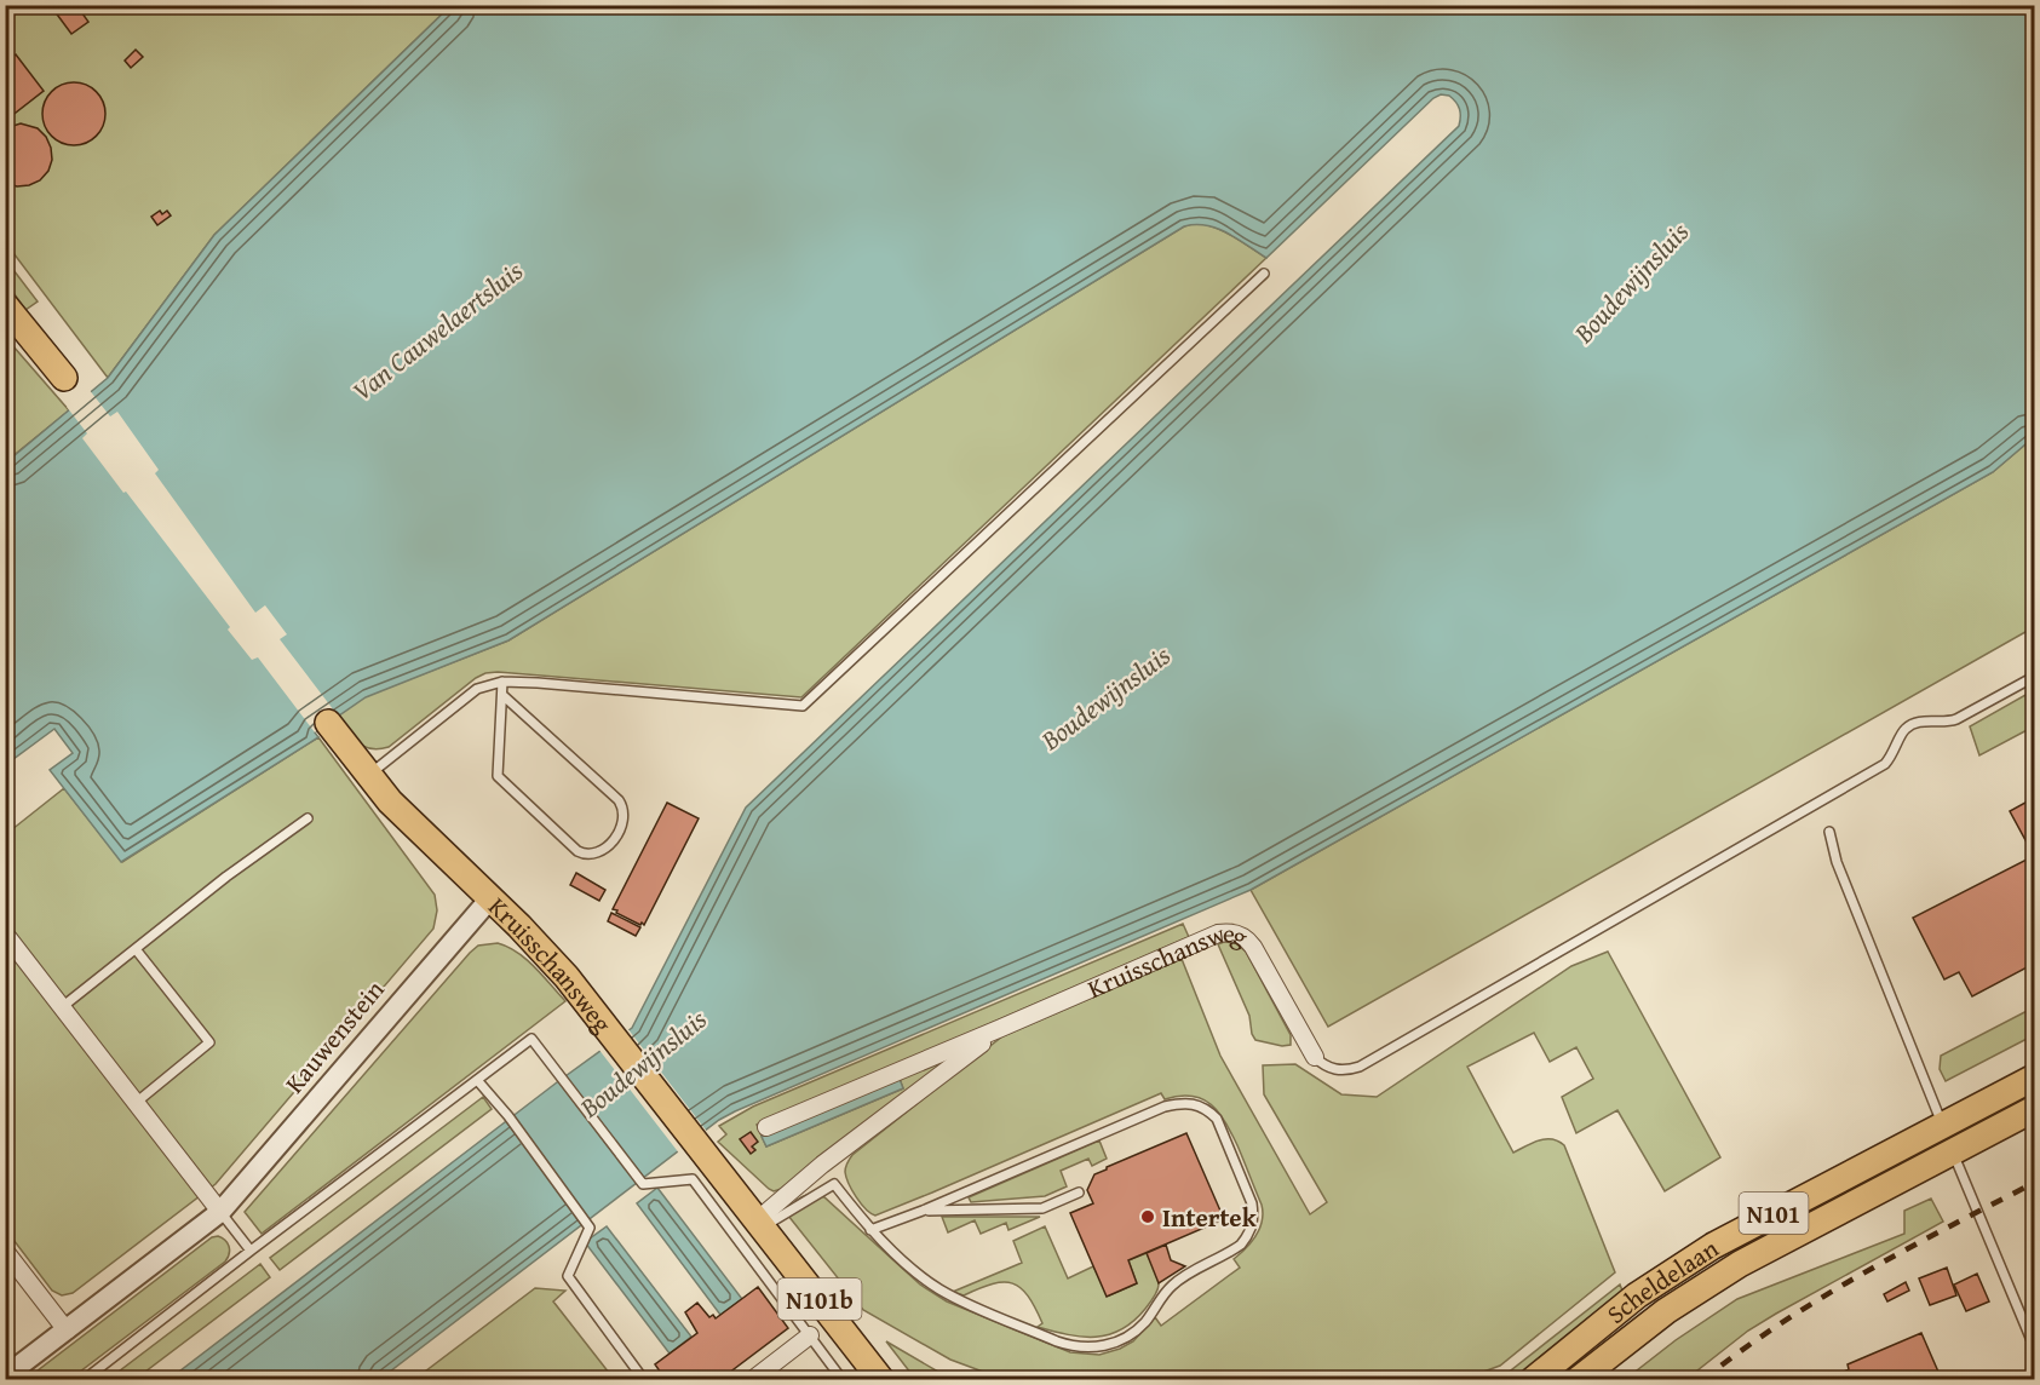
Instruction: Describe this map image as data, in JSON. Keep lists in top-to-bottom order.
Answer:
{
  "streets": {
    "main road": [
      "Kruisschansweg",
      "N101",
      "Scheldelaan",
      "N101b"
    ],
    "street": ["Kauwenstein"]
  },
  "crossings": [
    ["Kruisschansweg", "Kauwenstein"]
  ],
  "water": ["Boudewijnsluis", "Van Cauwelaertsluis"],
  "places": ["Intertek"]
}
